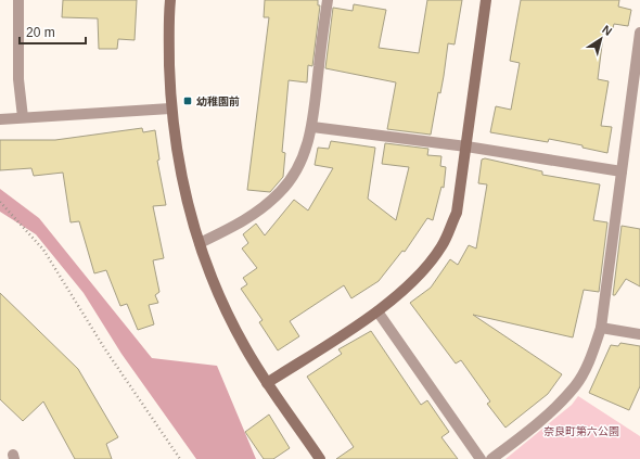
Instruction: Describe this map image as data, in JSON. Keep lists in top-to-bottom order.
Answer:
{
  "parks": ["奈良町第六公園"],
  "places": {
    "transit": ["幼稚園前"]
  },
  "scale_bar": "20 m",
  "north": "top right"
}
